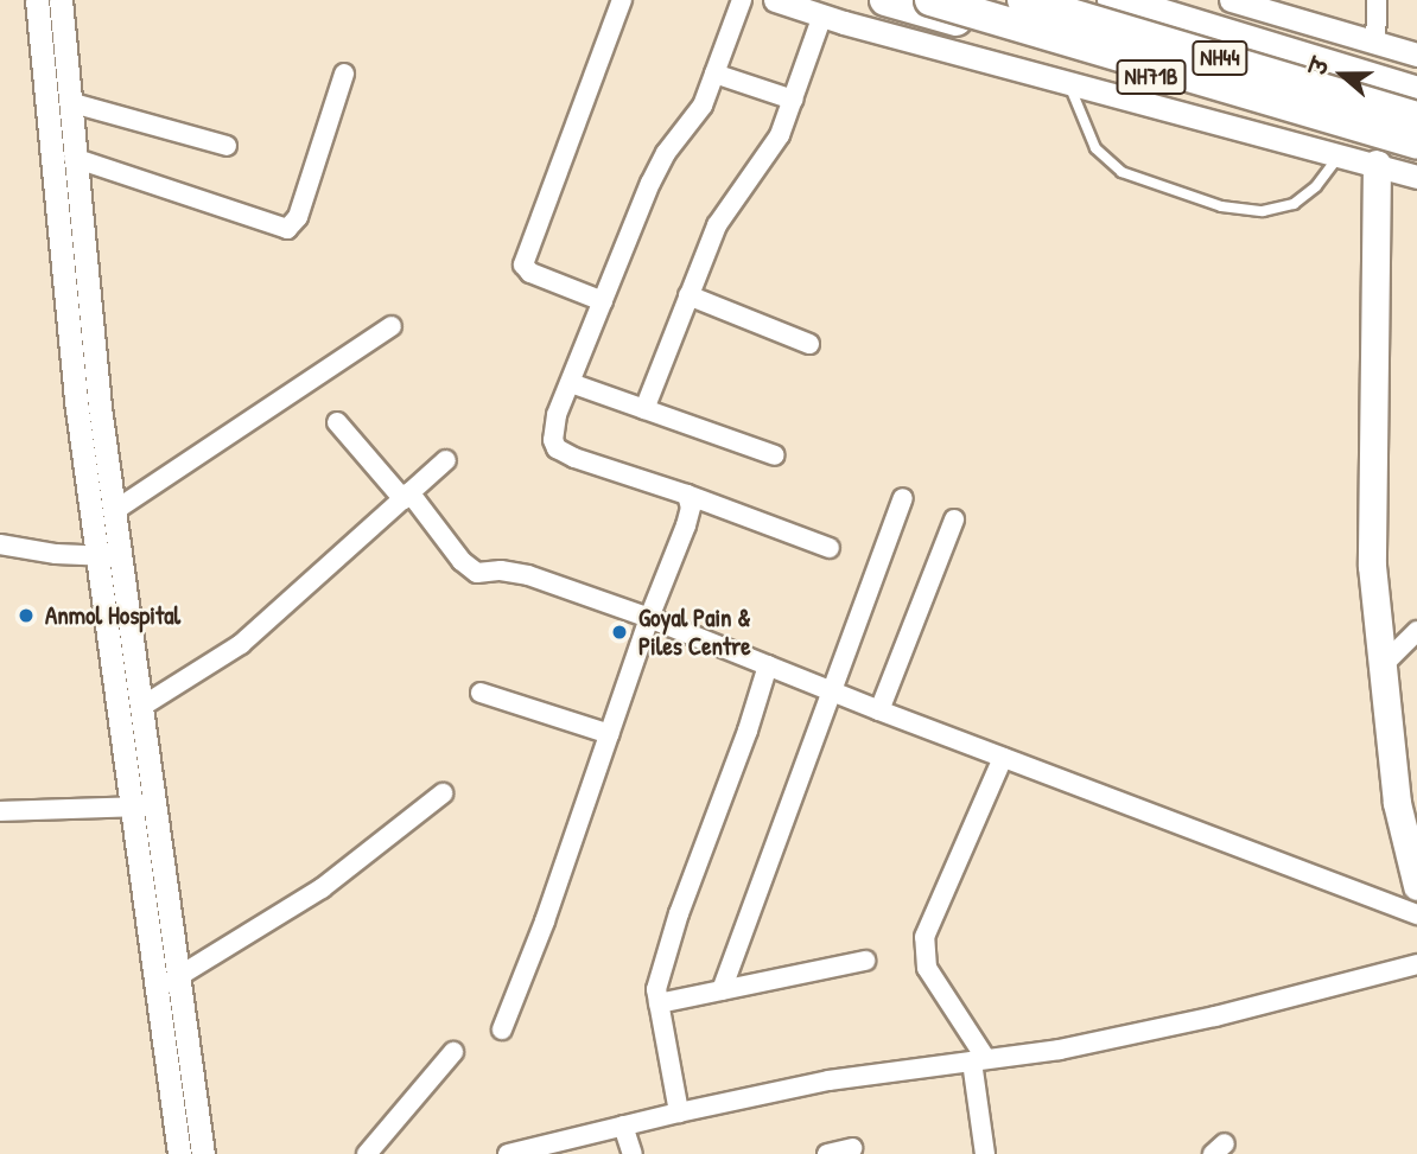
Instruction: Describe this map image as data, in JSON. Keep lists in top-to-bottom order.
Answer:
{
  "streets": {
    "highway": ["NH44", "NH71B"]
  },
  "crossings": [
    ["NH44", "NH71B"]
  ],
  "places": ["Anmol Hospital", "Goyal Pain & Piles Centre"],
  "north": "left"
}
